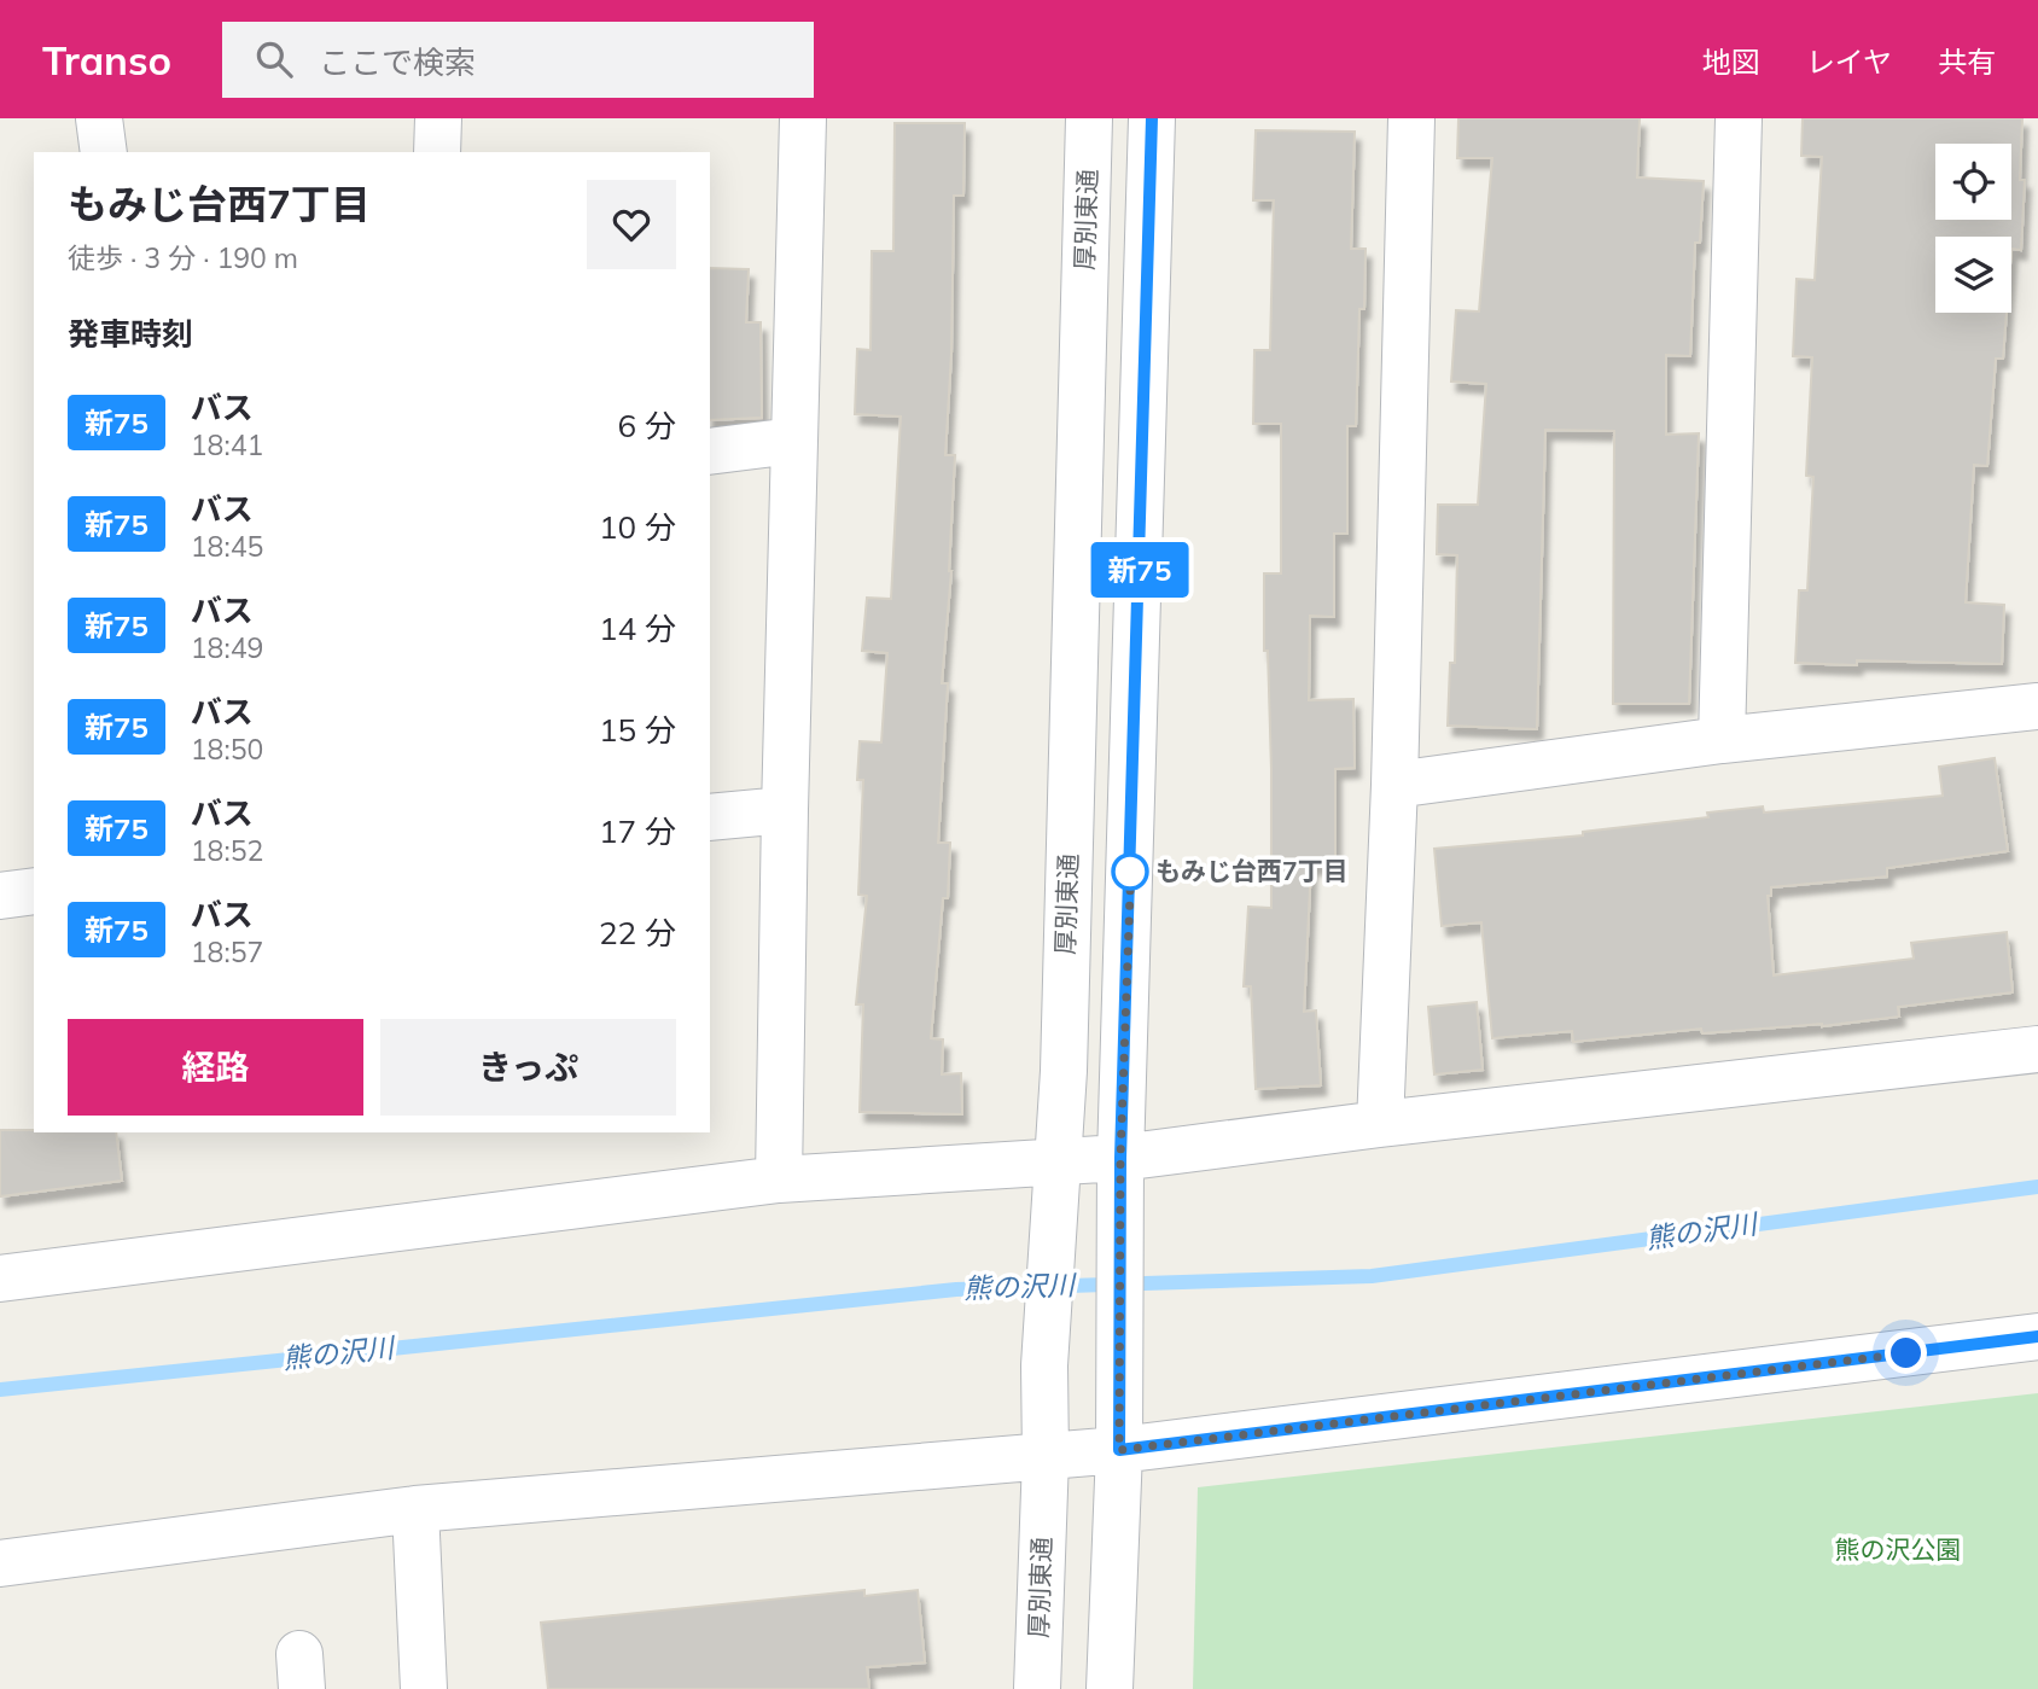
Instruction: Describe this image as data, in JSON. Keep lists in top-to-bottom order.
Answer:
{
  "streets": {
    "street": ["厚別東通"]
  },
  "water": ["熊の沢川"],
  "parks": ["熊の沢公園"],
  "places": ["もみじ台西7丁目"],
  "lines": ["bus line 新75"],
  "page": {
    "header": "Transo",
    "search": "ここで検索",
    "nav": ["地図", "レイヤ", "共有"],
    "on_map": "新75",
    "heading": [
      ["もみじ台西7丁目", "徒歩 · 3 分 · 190 m"],
      "発車時刻"
    ],
    "list": [
      {
        "mark": "新75",
        "name": "バス",
        "note": "18:41",
        "value": "6 分"
      },
      {
        "mark": "新75",
        "name": "バス",
        "note": "18:45",
        "value": "10 分"
      },
      {
        "mark": "新75",
        "name": "バス",
        "note": "18:49",
        "value": "14 分"
      },
      {
        "mark": "新75",
        "name": "バス",
        "note": "18:50",
        "value": "15 分"
      },
      {
        "mark": "新75",
        "name": "バス",
        "note": "18:52",
        "value": "17 分"
      },
      {
        "mark": "新75",
        "name": "バス",
        "note": "18:57",
        "value": "22 分"
      }
    ],
    "buttons": ["経路", "きっぷ"]
  }
}
